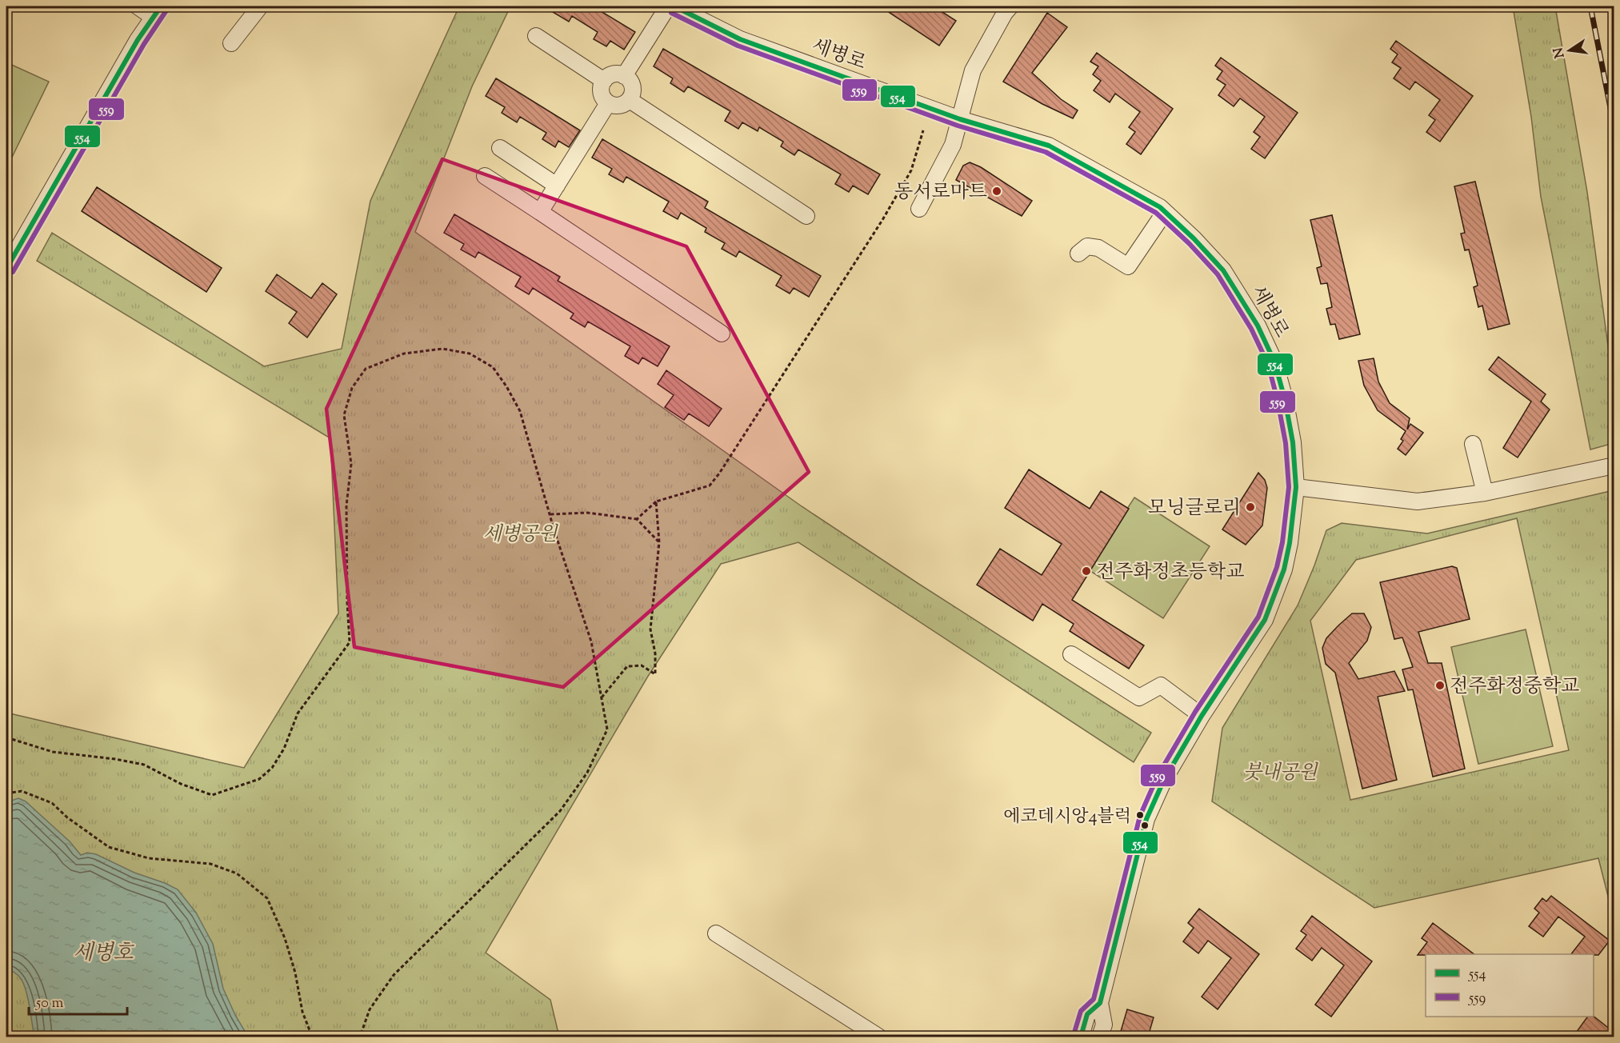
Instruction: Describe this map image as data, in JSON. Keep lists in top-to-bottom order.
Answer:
{
  "streets": {
    "street": ["세병로"]
  },
  "water": ["세병호"],
  "parks": ["세병공원", "붓내공원"],
  "places": [
    "동서로마트",
    "모닝글로리",
    "전주화정초등학교",
    "전주화정중학교",
    "에코데시앙4블럭"
  ],
  "lines": ["transit line 554", "transit line 559"],
  "legend": ["554", "559"],
  "scale_bar": "50 m",
  "north": "left"
}
